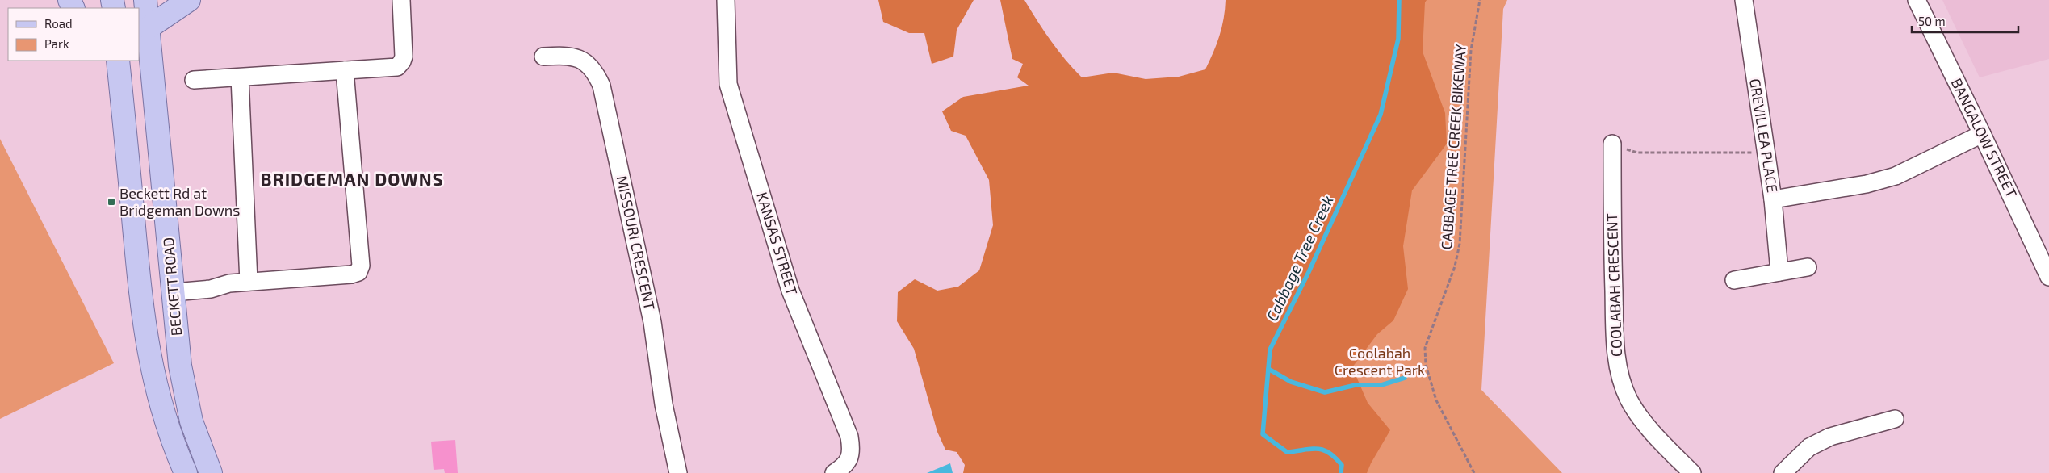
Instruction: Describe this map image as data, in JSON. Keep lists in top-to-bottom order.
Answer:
{
  "streets": {
    "main road": ["BECKETT ROAD"],
    "street": [
      "GREVILLEA PLACE",
      "BANGALOW STREET",
      "MISSOURI CRESCENT",
      "KANSAS STREET",
      "COOLABAH CRESCENT"
    ],
    "path": ["CABBAGE TREE CREEK BIKEWAY"]
  },
  "districts": ["BRIDGEMAN DOWNS"],
  "water": ["Cabbage Tree Creek"],
  "parks": ["Coolabah Crescent Park"],
  "places": {
    "transit": ["Beckett Rd at Bridgeman Downs"]
  },
  "legend": ["Road", "Park"],
  "scale_bar": "50 m"
}
